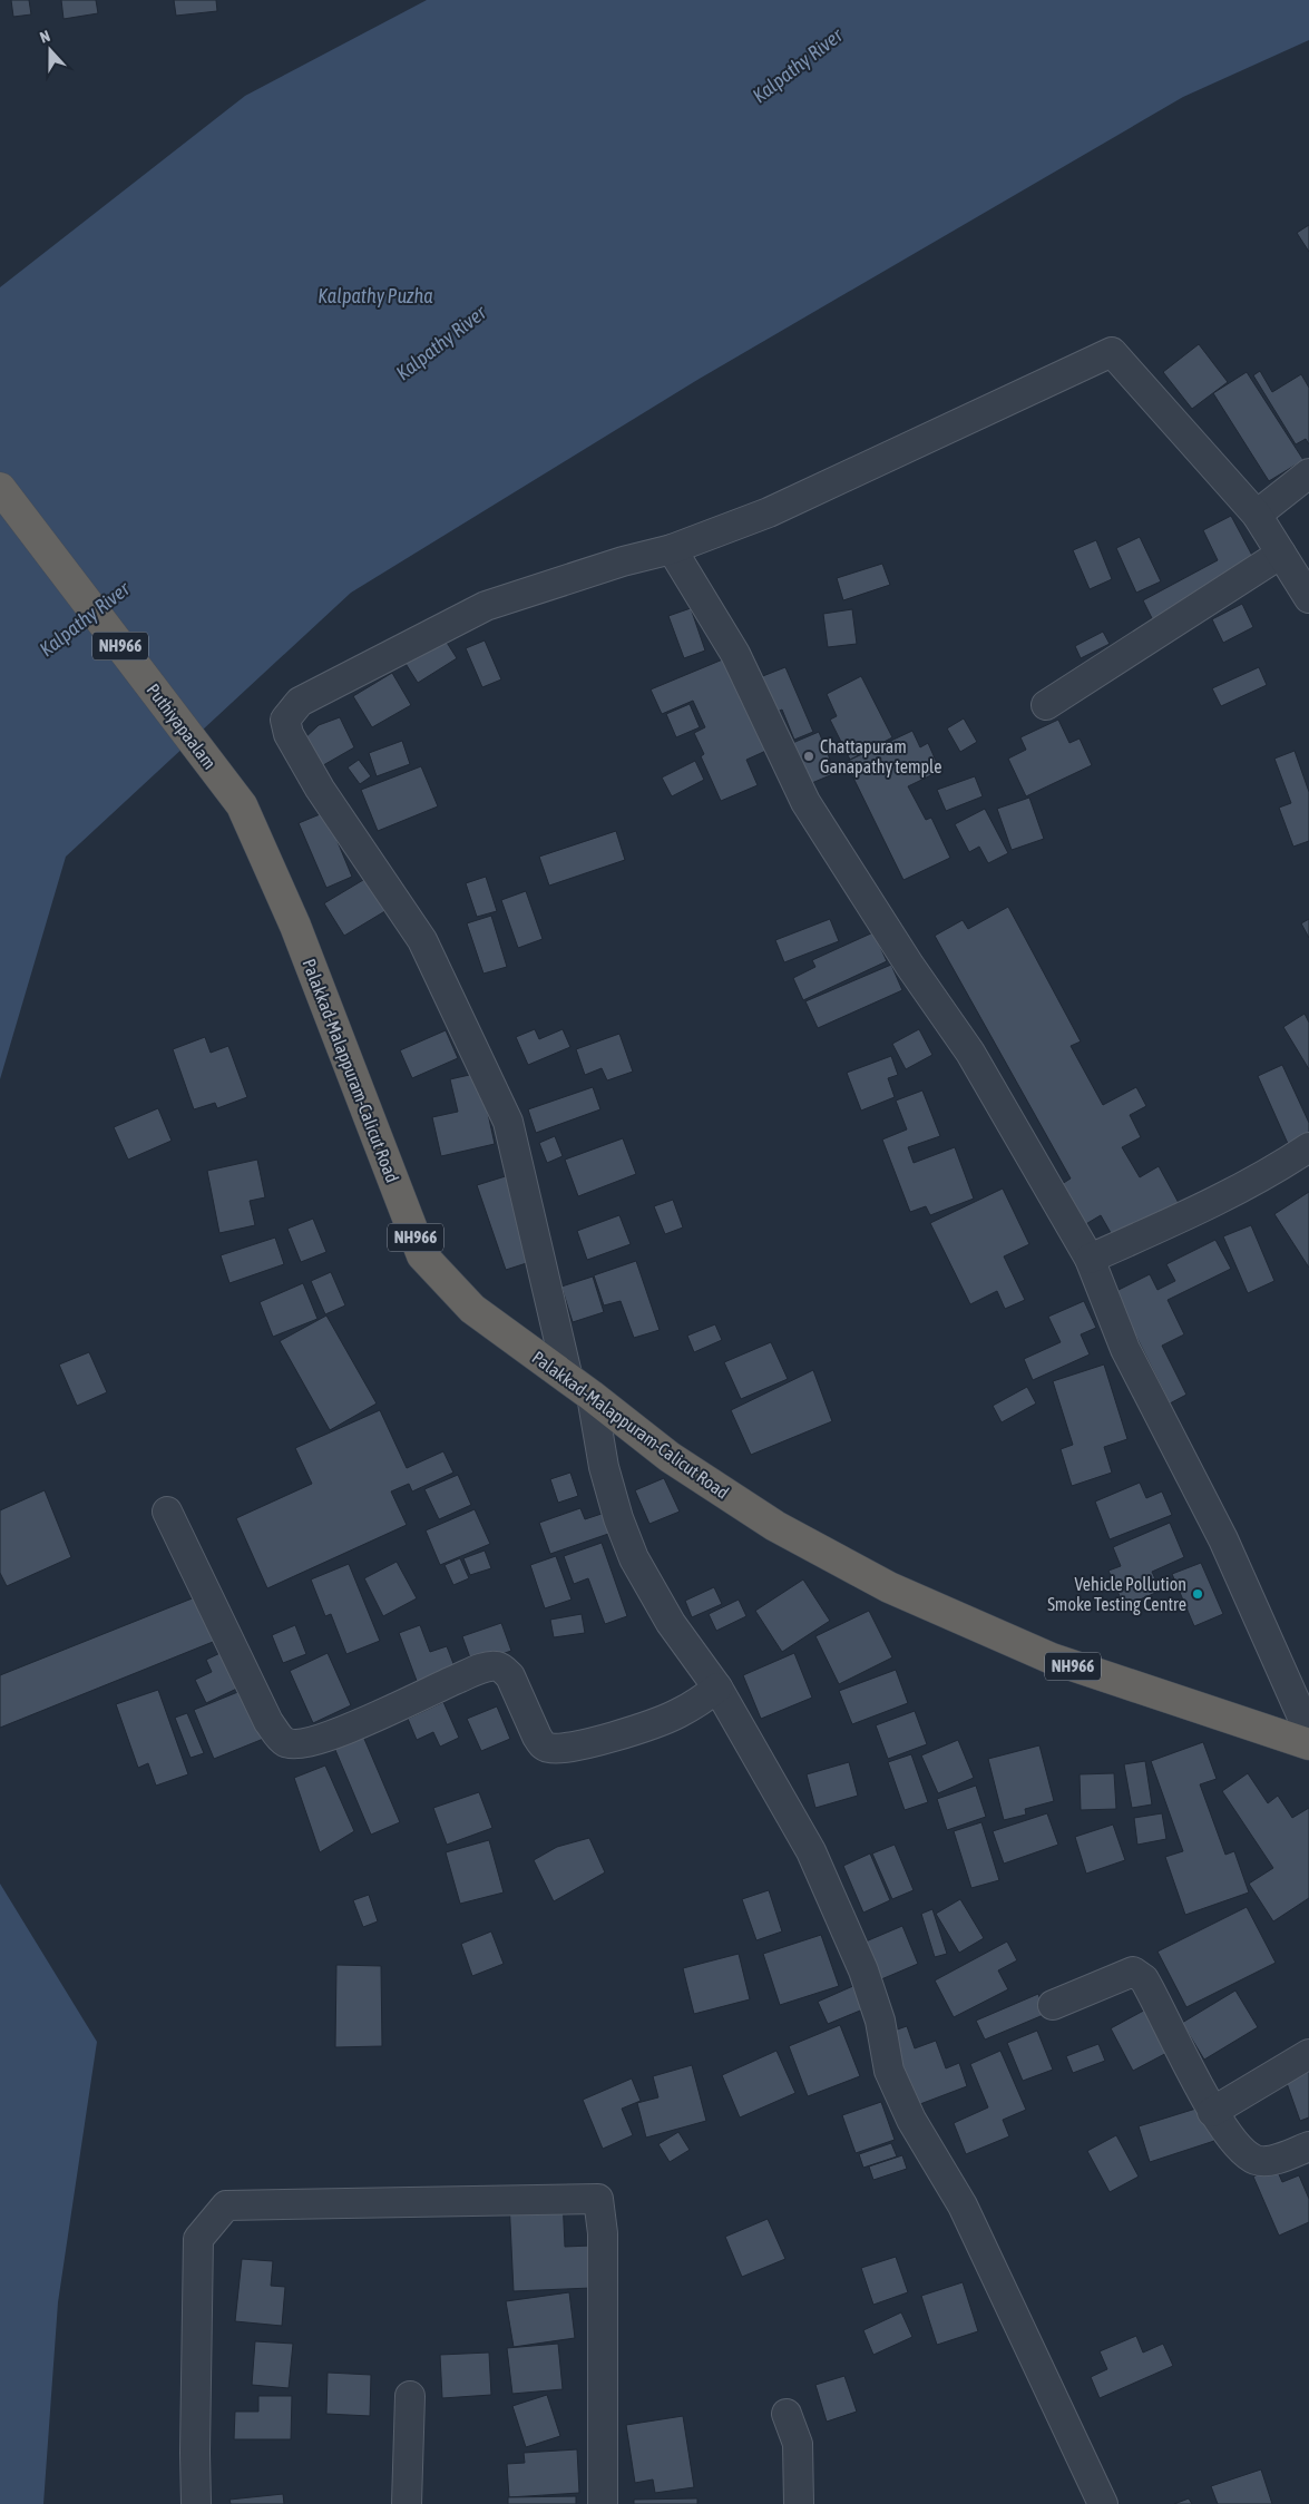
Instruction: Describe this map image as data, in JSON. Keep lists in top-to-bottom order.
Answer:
{
  "streets": {
    "highway": ["NH966", "Puthiyapaalam", "Palakkad-Malappuram-Calicut Road"]
  },
  "crossings": [
    ["Puthiyapaalam", "Palakkad-Malappuram-Calicut Road"]
  ],
  "water": ["Kalpathy River", "Kalpathy Puzha"],
  "places": ["Chattapuram Ganapathy temple", "Vehicle Pollution Smoke Testing Centre"],
  "north": "top"
}
